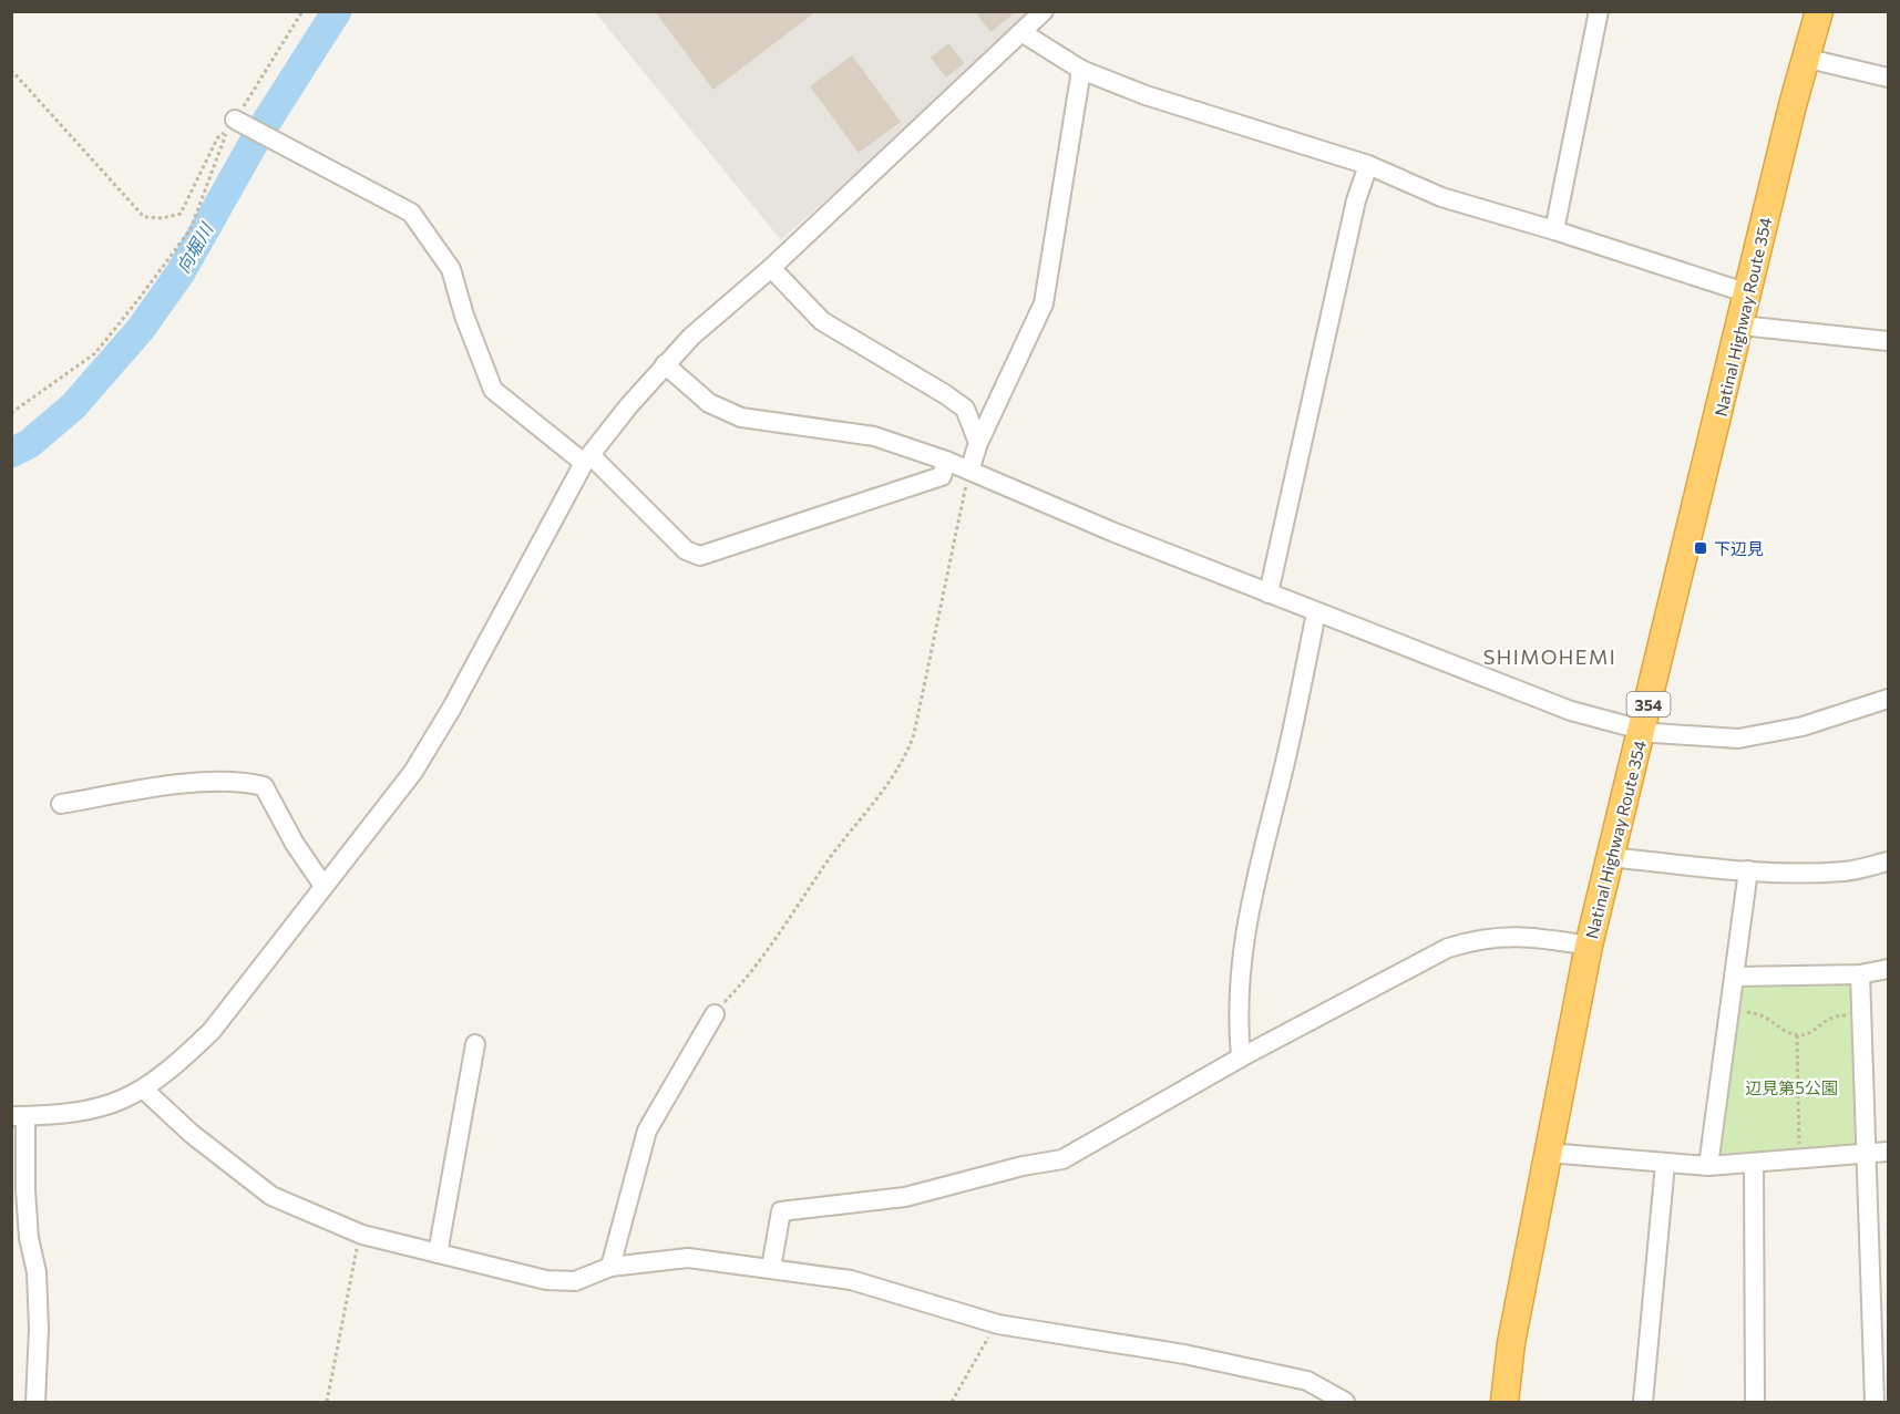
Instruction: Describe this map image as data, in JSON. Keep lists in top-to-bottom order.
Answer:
{
  "streets": {
    "highway": ["Natinal Highway Route 354", "354"]
  },
  "districts": ["SHIMOHEMI"],
  "water": ["向堀川"],
  "parks": ["辺見第5公園"],
  "places": {
    "transit": ["下辺見"]
  }
}
